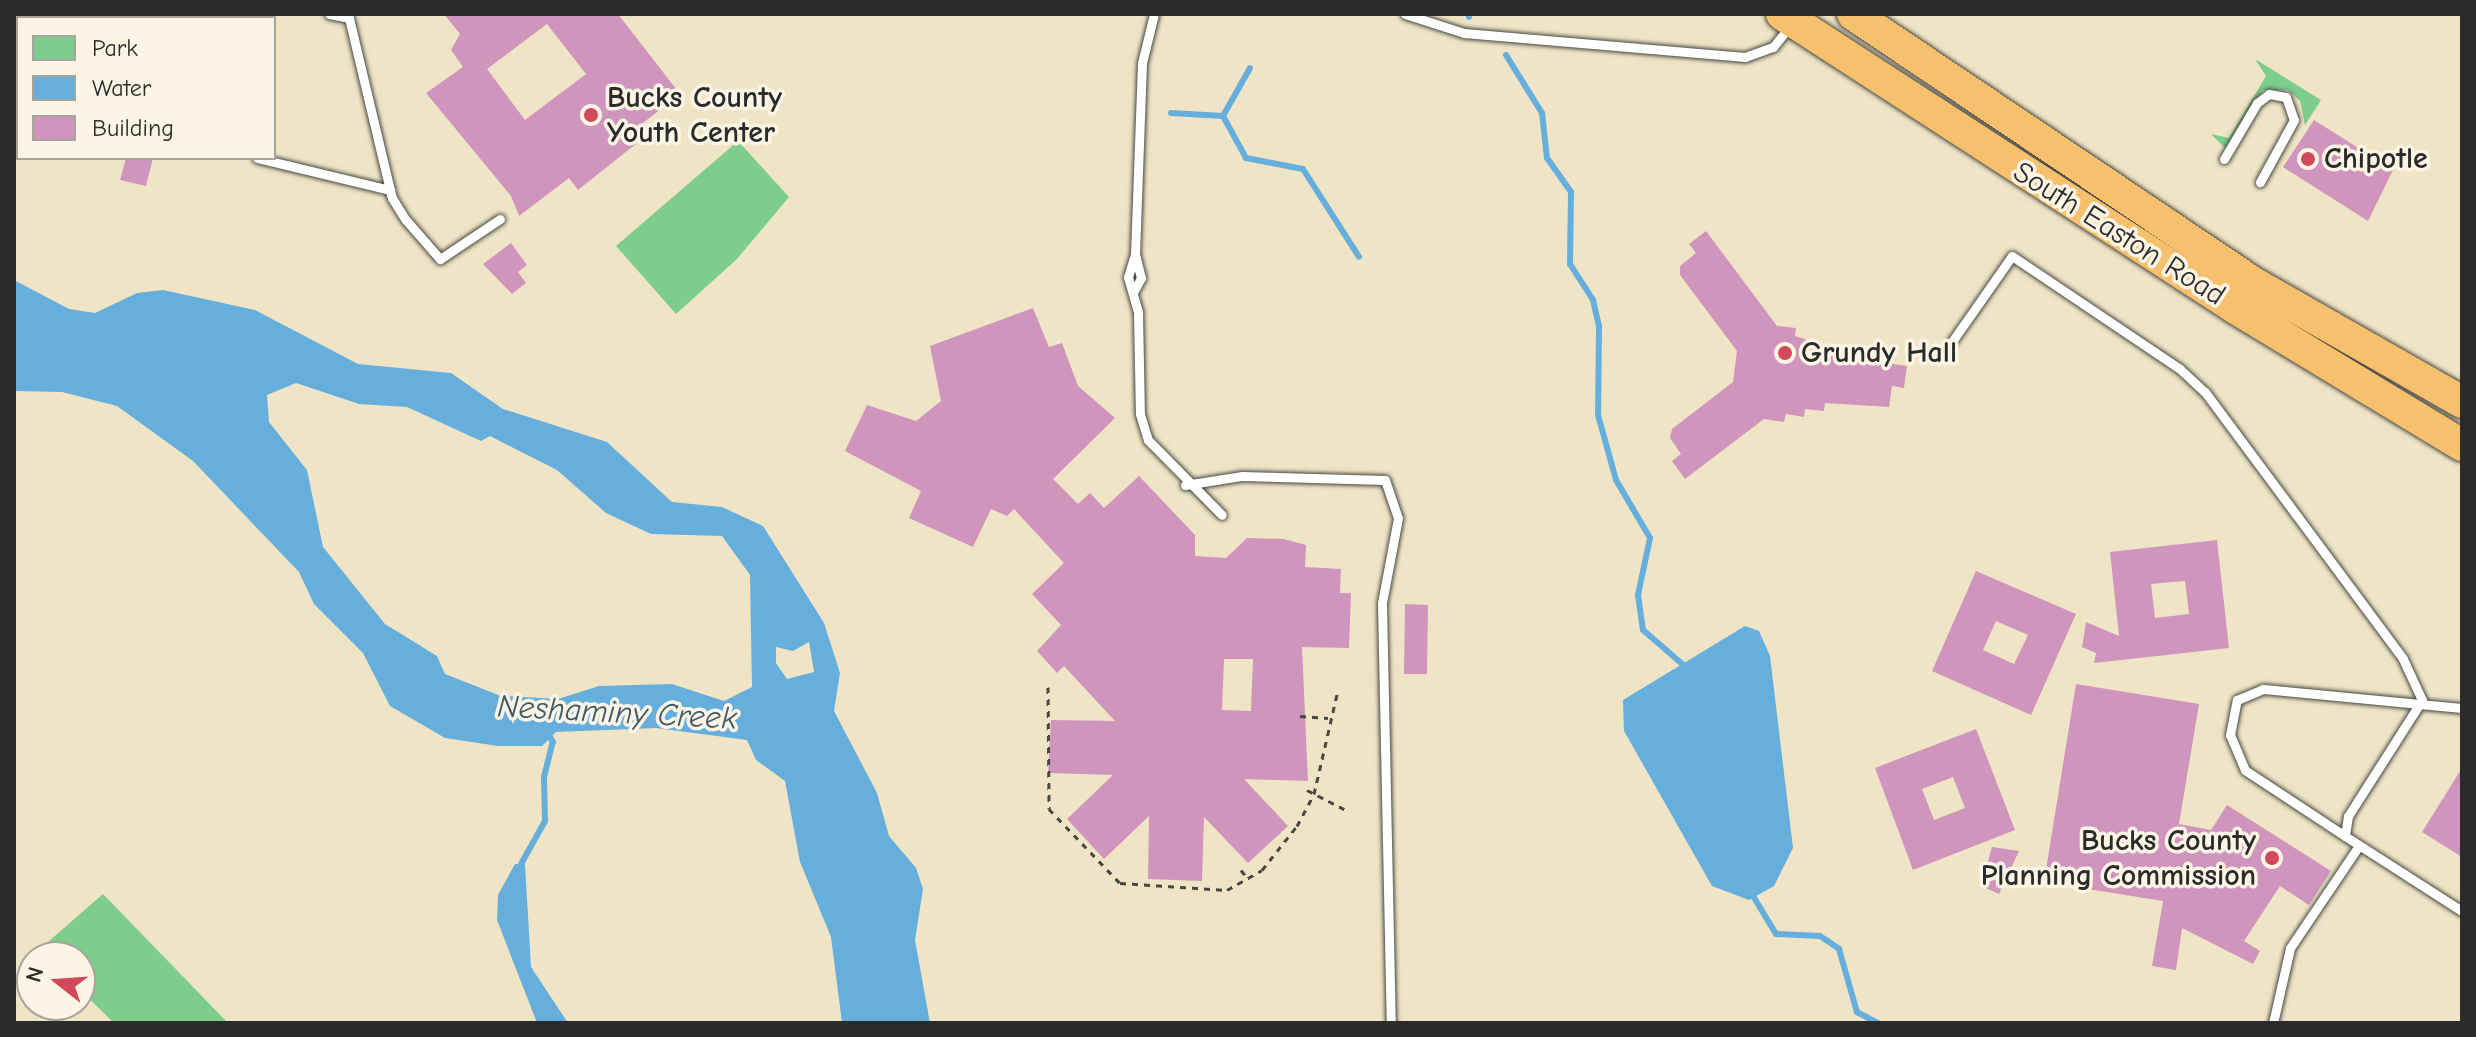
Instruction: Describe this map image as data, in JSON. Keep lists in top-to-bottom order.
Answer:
{
  "streets": {
    "highway": ["South Easton Road"]
  },
  "water": ["Neshaminy Creek"],
  "places": [
    "Bucks County Youth Center",
    "Chipotle",
    "Grundy Hall",
    "Bucks County Planning Commission"
  ],
  "legend": ["Park", "Water", "Building"],
  "north": "left"
}
